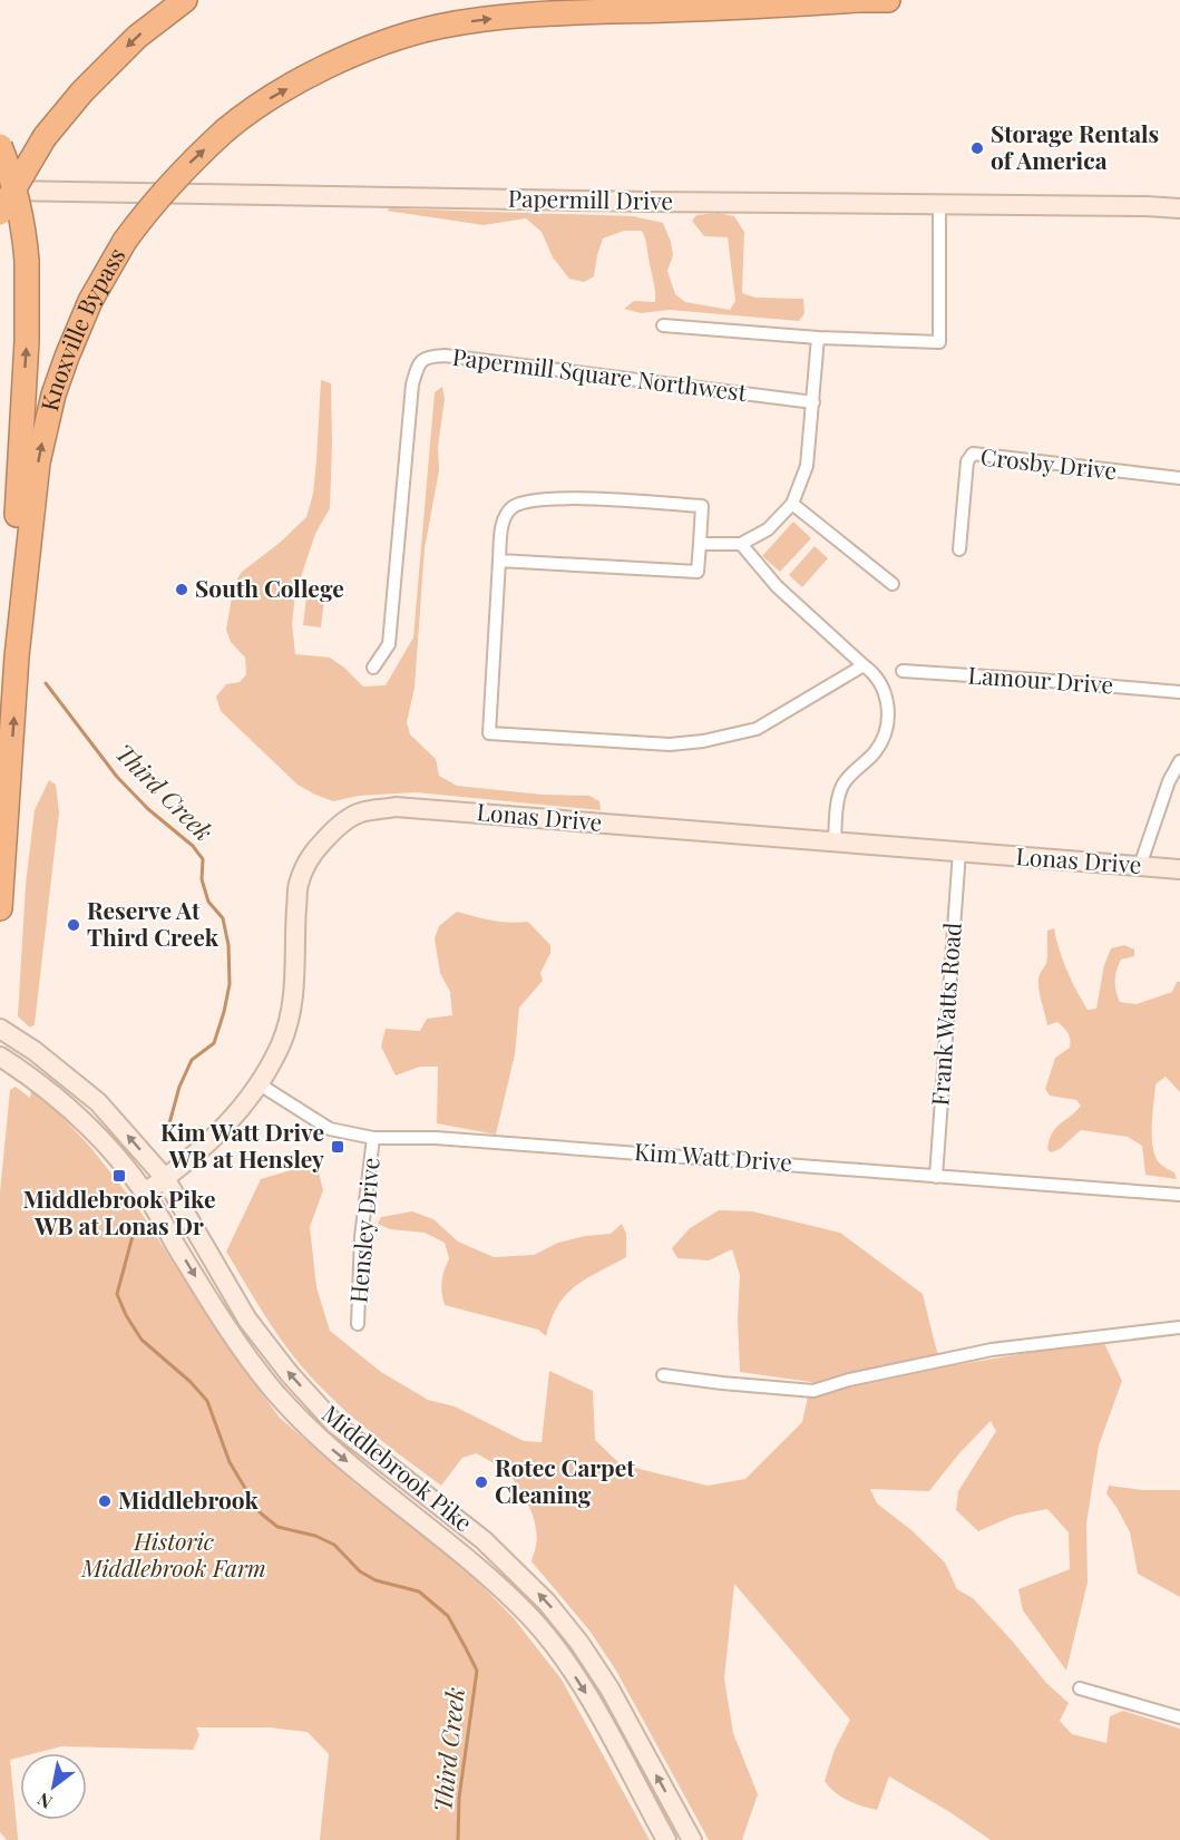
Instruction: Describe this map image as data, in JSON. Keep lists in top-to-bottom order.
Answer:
{
  "streets": {
    "highway": ["Knoxville Bypass"],
    "main road": ["Papermill Drive", "Lonas Drive", "Middlebrook Pike"],
    "street": [
      "Papermill Square Northwest",
      "Crosby Drive",
      "Lamour Drive",
      "Frank Watts Road",
      "Kim Watt Drive",
      "Hensley Drive"
    ]
  },
  "crossings": [
    ["Lonas Drive", "Frank Watts Road"],
    ["Lonas Drive", "Kim Watt Drive"],
    ["Lonas Drive", "Middlebrook Pike"],
    ["Frank Watts Road", "Kim Watt Drive"],
    ["Kim Watt Drive", "Hensley Drive"]
  ],
  "one_way": ["Knoxville Bypass"],
  "water": ["Third Creek"],
  "parks": ["Historic Middlebrook Farm"],
  "places": {
    "other": [
      "Storage Rentals of America",
      "South College",
      "Reserve At Third Creek",
      "Rotec Carpet Cleaning",
      "Middlebrook"
    ],
    "transit": ["Kim Watt Drive WB at Hensley", "Middlebrook Pike WB at Lonas Dr"]
  },
  "north": "bottom left"
}
